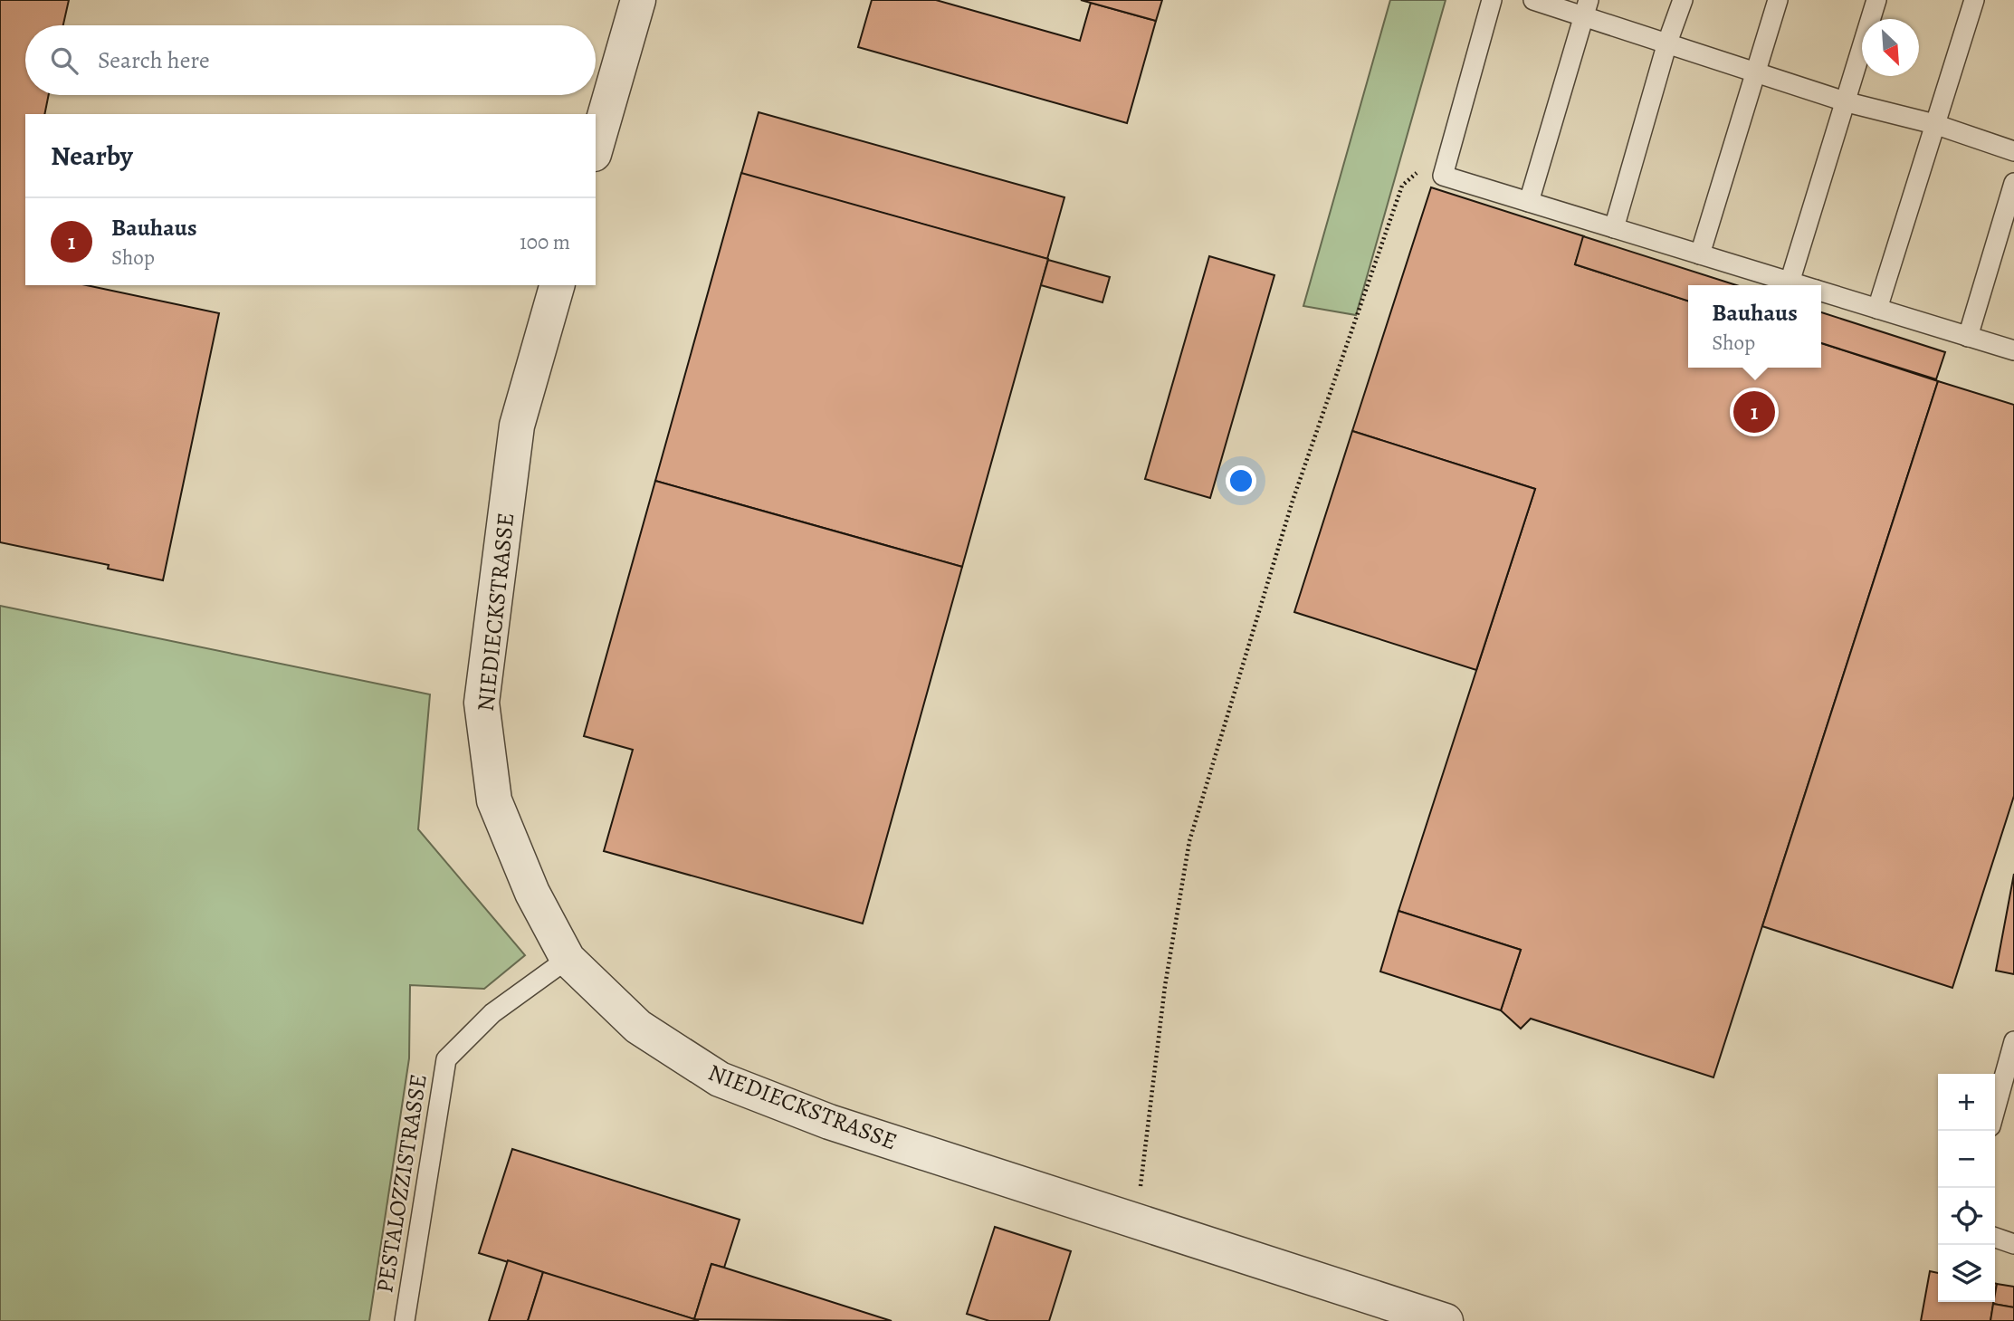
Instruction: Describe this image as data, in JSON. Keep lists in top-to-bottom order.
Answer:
{
  "streets": {
    "street": ["NIEDIECKSTRASSE"],
    "lane": ["PESTALOZZISTRASSE"]
  },
  "crossings": [
    ["NIEDIECKSTRASSE", "PESTALOZZISTRASSE"]
  ],
  "north": "bottom right",
  "page": {
    "search": "Search here",
    "heading": "Nearby",
    "list": [
      {
        "mark": "1",
        "name": "Bauhaus",
        "note": "Shop",
        "value": "100 m"
      }
    ],
    "popup": ["Bauhaus", "Shop"],
    "pins": "1",
    "map_buttons": ["+", "−"]
  }
}
